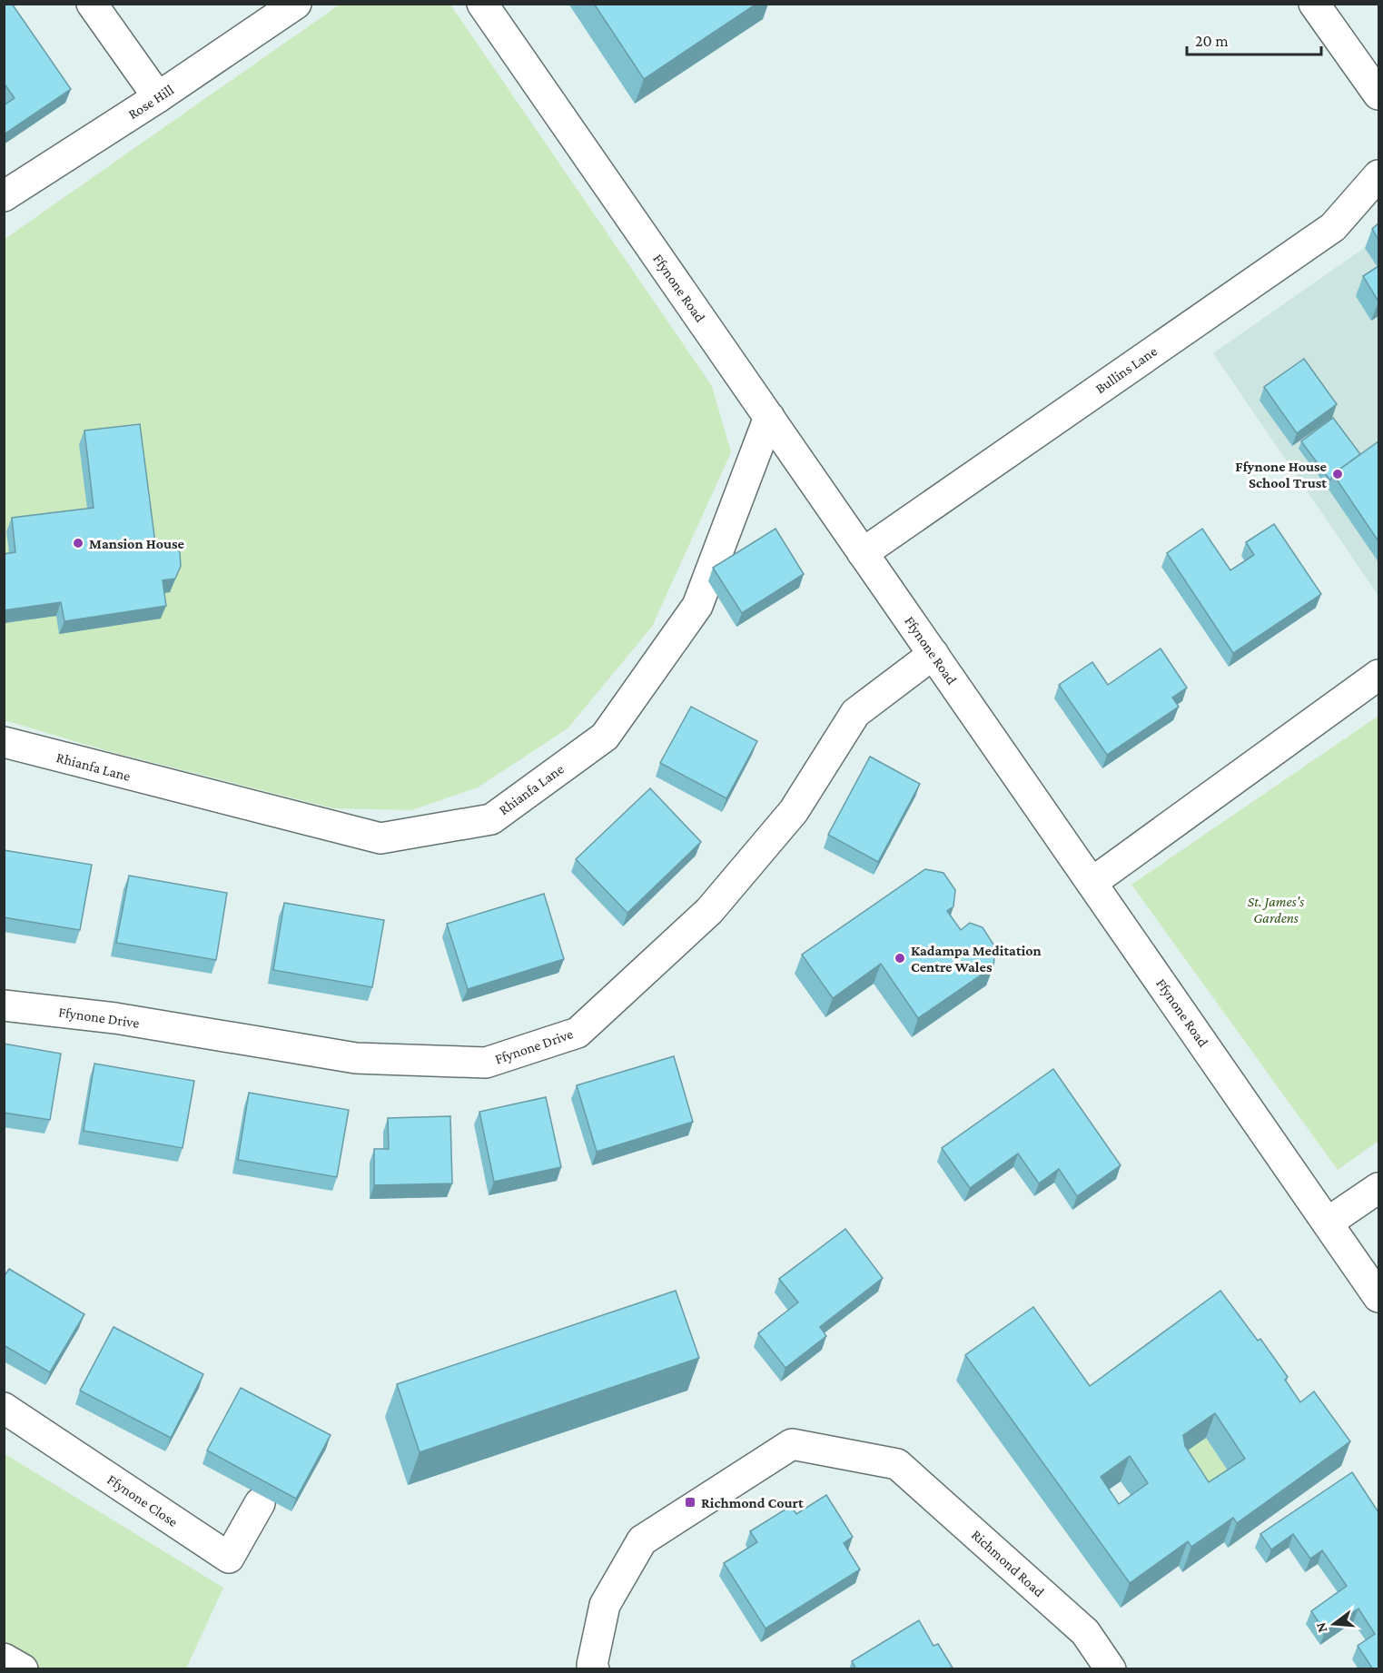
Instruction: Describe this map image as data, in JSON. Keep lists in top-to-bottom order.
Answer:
{
  "streets": {
    "street": [
      "Rose Hill",
      "Ffynone Road",
      "Bullins Lane",
      "Rhianfa Lane",
      "Ffynone Drive",
      "Ffynone Close",
      "Richmond Road"
    ]
  },
  "crossings": [
    ["Ffynone Road", "Bullins Lane"],
    ["Ffynone Road", "Rhianfa Lane"],
    ["Ffynone Road", "Ffynone Drive"]
  ],
  "parks": ["St. James's Gardens"],
  "places": {
    "other": ["Ffynone House School Trust", "Mansion House", "Kadampa Meditation Centre Wales"],
    "transit": ["Richmond Court"]
  },
  "scale_bar": "20 m",
  "north": "left"
}
